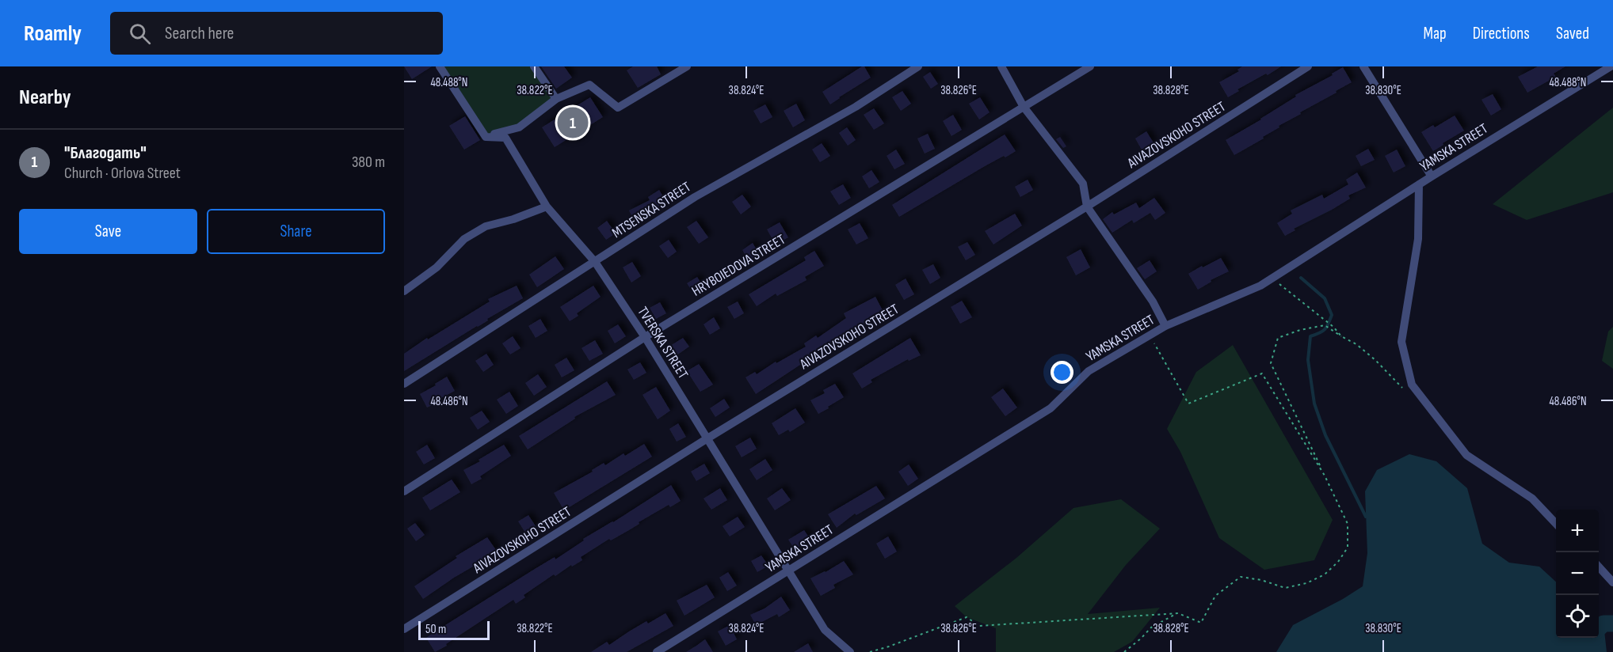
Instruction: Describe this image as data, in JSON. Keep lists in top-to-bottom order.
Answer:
{
  "streets": {
    "street": [
      "AIVAZOVSKOHO STREET",
      "YAMSKA STREET",
      "MTSENSKA STREET",
      "HRYBOIEDOVA STREET",
      "TVERSKA STREET"
    ]
  },
  "crossings": [
    ["AIVAZOVSKOHO STREET", "TVERSKA STREET"],
    ["YAMSKA STREET", "TVERSKA STREET"],
    ["MTSENSKA STREET", "TVERSKA STREET"],
    ["HRYBOIEDOVA STREET", "TVERSKA STREET"]
  ],
  "scale_bar": "50 m",
  "page": {
    "header": "Roamly",
    "search": "Search here",
    "nav": ["Map", "Directions", "Saved"],
    "heading": "Nearby",
    "pins": "1",
    "list": [
      {
        "mark": "1",
        "name": "\"Благодать\"",
        "note": "Church · Orlova Street",
        "value": "380 m"
      }
    ],
    "buttons": ["Save", "Share"],
    "map_buttons": ["+", "−"],
    "scale": "50 m"
  },
  "coordinates": [
    "48.488°N",
    "38.822°E",
    "38.824°E",
    "38.826°E",
    "38.828°E",
    "38.830°E",
    "48.486°N"
  ]
}
